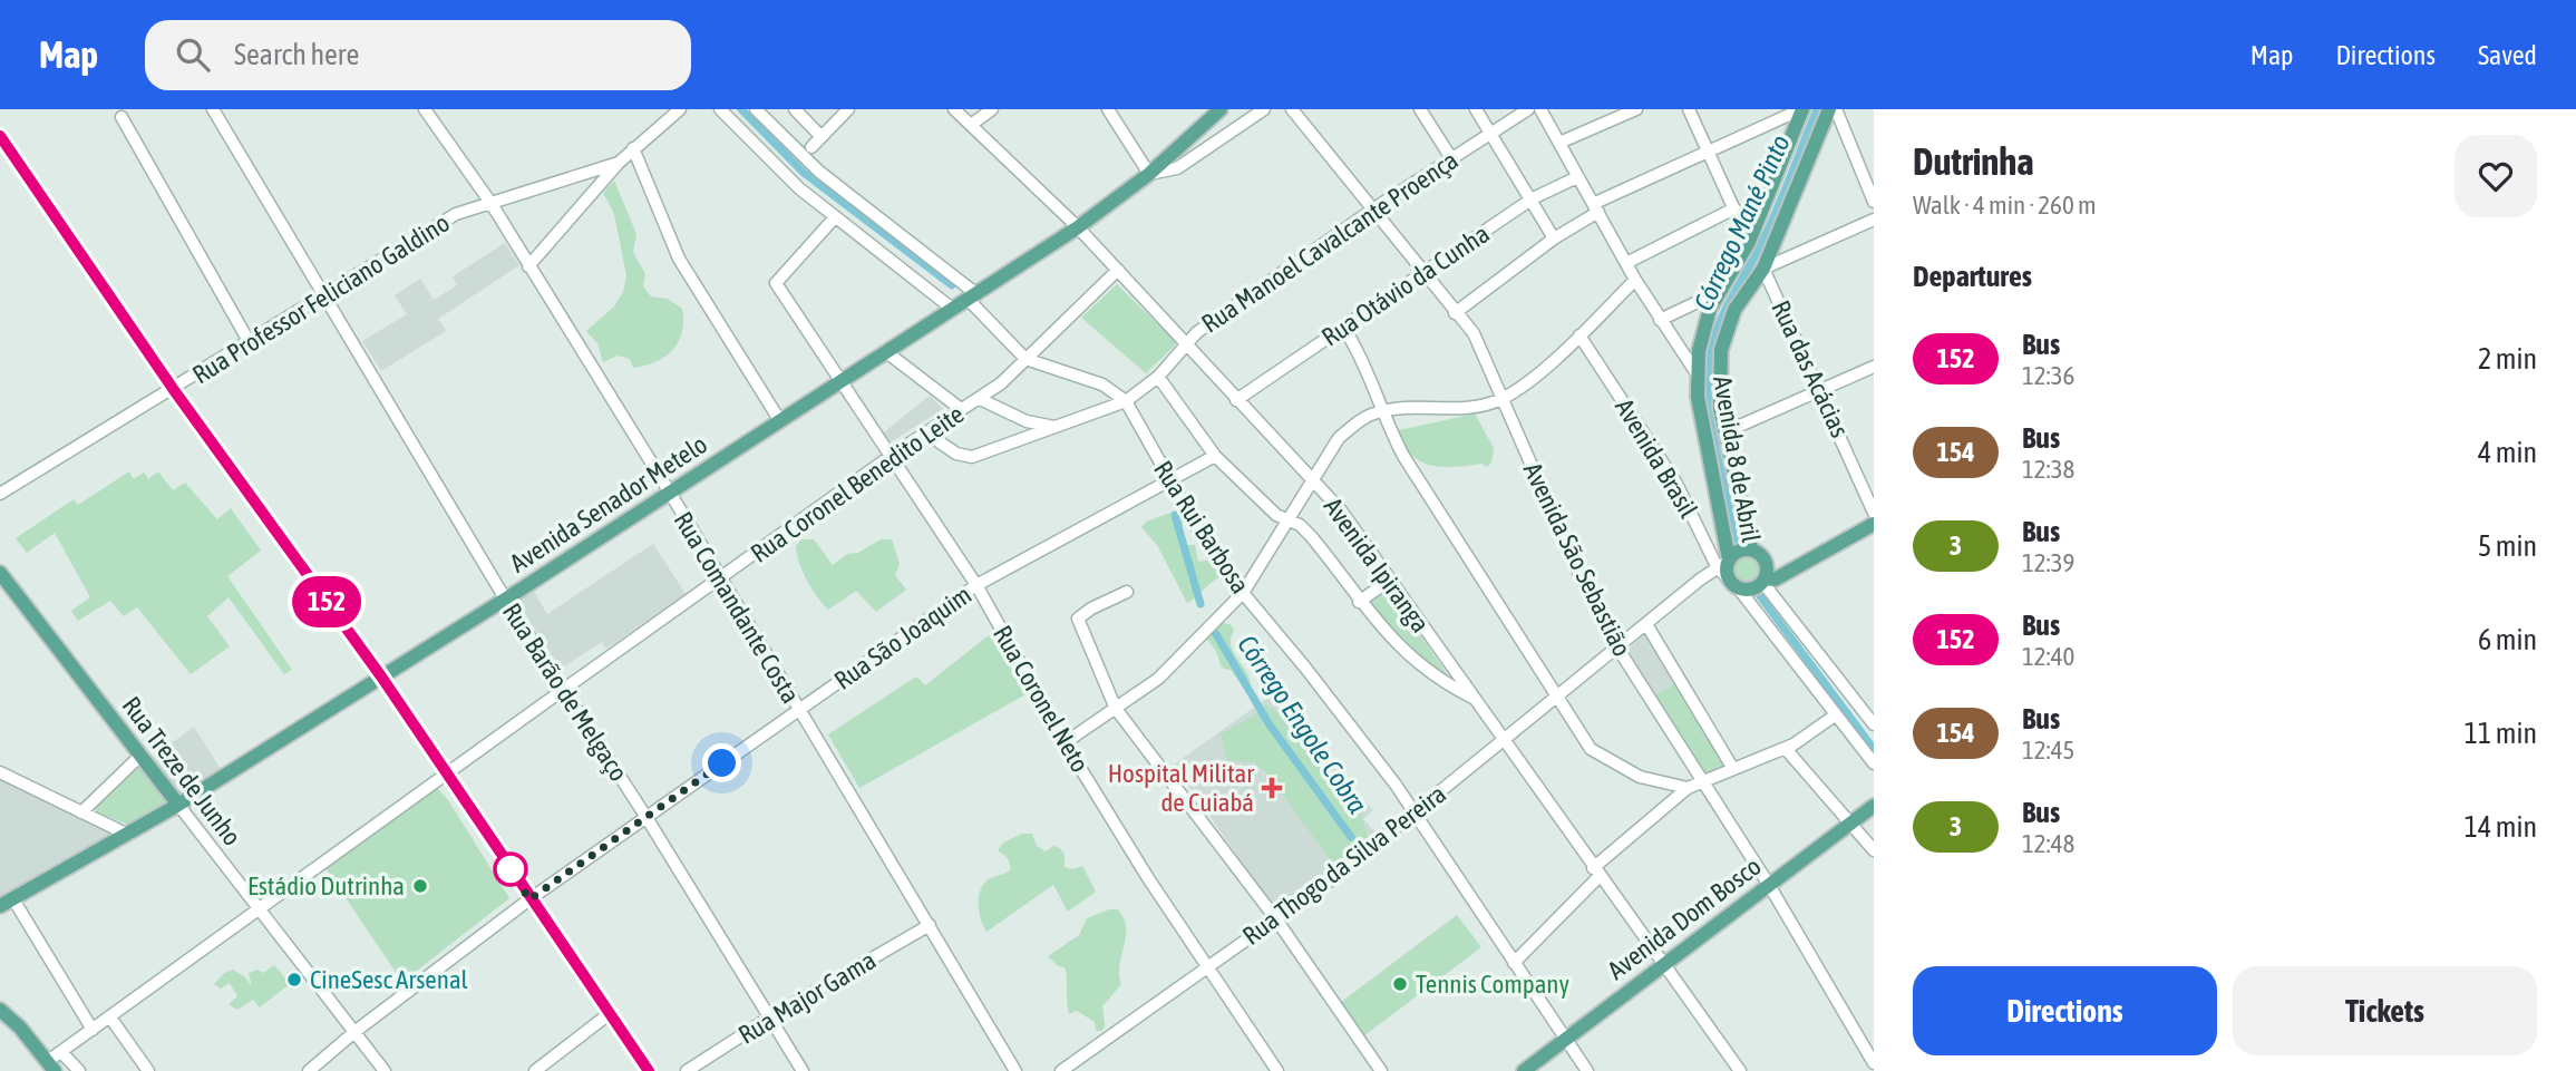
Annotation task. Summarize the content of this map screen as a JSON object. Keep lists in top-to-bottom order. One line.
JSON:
{"streets":{"main road":["Avenida 8 de Abril","Avenida Senador Metelo","Rua Treze de Junho","Avenida Dom Bosco"],"street":["Rua Manoel Cavalcante Proença","Rua Otávio da Cunha","Rua Professor Feliciano Galdino","Rua das Acácias","Avenida Brasil","Rua Coronel Benedito Leite","Rua Rui Barbosa","Avenida São Sebastião","Avenida Ipiranga","Rua Comandante Costa","Rua São Joaquim","Rua Barão de Melgaço","Rua Coronel Neto","Rua Thogo da Silva Pereira","Rua Major Gama"]},"crossings":[["Rua Manoel Cavalcante Proença","Rua Coronel Benedito Leite"],["Rua Manoel Cavalcante Proença","Rua Rui Barbosa"],["Rua Manoel Cavalcante Proença","Avenida São Sebastião"],["Rua Manoel Cavalcante Proença","Avenida Ipiranga"],["Rua Otávio da Cunha","Avenida São Sebastião"],["Rua Otávio da Cunha","Avenida Ipiranga"],["Rua Professor Feliciano Galdino","Rua Comandante Costa"],["Rua Professor Feliciano Galdino","Rua Barão de Melgaço"],["Rua das Acácias","Avenida 8 de Abril"],["Avenida Brasil","Avenida 8 de Abril"],["Avenida Brasil","Rua Thogo da Silva Pereira"],["Avenida 8 de Abril","Rua Thogo da Silva Pereira"],["Rua Coronel Benedito Leite","Avenida Ipiranga"],["Rua Coronel Benedito Leite","Rua Comandante Costa"],["Rua Coronel Benedito Leite","Rua Barão de Melgaço"],["Rua Coronel Benedito Leite","Rua Coronel Neto"],["Rua Coronel Benedito Leite","Rua Treze de Junho"],["Avenida Senador Metelo","Avenida Ipiranga"],["Avenida Senador Metelo","Rua Comandante Costa"],["Avenida Senador Metelo","Rua Barão de Melgaço"],["Avenida Senador Metelo","Rua Coronel Neto"],["Avenida Senador Metelo","Rua Treze de Junho"],["Rua Rui Barbosa","Rua São Joaquim"],["Rua Rui Barbosa","Rua Thogo da Silva Pereira"],["Rua Rui Barbosa","Avenida Dom Bosco"],["Avenida São Sebastião","Rua Thogo da Silva Pereira"],["Avenida São Sebastião","Avenida Dom Bosco"],["Avenida Ipiranga","Rua Thogo da Silva Pereira"],["Avenida Ipiranga","Avenida Dom Bosco"],["Rua Comandante Costa","Rua São Joaquim"],["Rua Comandante Costa","Rua Major Gama"],["Rua São Joaquim","Rua Barão de Melgaço"],["Rua São Joaquim","Rua Coronel Neto"],["Rua São Joaquim","Rua Treze de Junho"],["Rua Barão de Melgaço","Rua Major Gama"],["Rua Coronel Neto","Rua Thogo da Silva Pereira"]],"water":["Córrego Mané Pinto","Córrego Engole Cobra"],"places":{"health":["Hospital Militar de Cuiabá"],"other":["Estádio Dutrinha","CineSesc Arsenal","Tennis Company"]},"lines":["bus line 152"],"page":{"header":"Map","search":"Search here","nav":["Map","Directions","Saved"],"on_map":"152","heading":[["Dutrinha","Walk · 4 min · 260 m"],"Departures"],"list":[{"mark":"152","name":"Bus","note":"12:36","value":"2 min"},{"mark":"154","name":"Bus","note":"12:38","value":"4 min"},{"mark":"3","name":"Bus","note":"12:39","value":"5 min"},{"mark":"152","name":"Bus","note":"12:40","value":"6 min"},{"mark":"154","name":"Bus","note":"12:45","value":"11 min"},{"mark":"3","name":"Bus","note":"12:48","value":"14 min"}],"buttons":["Directions","Tickets"]}}
